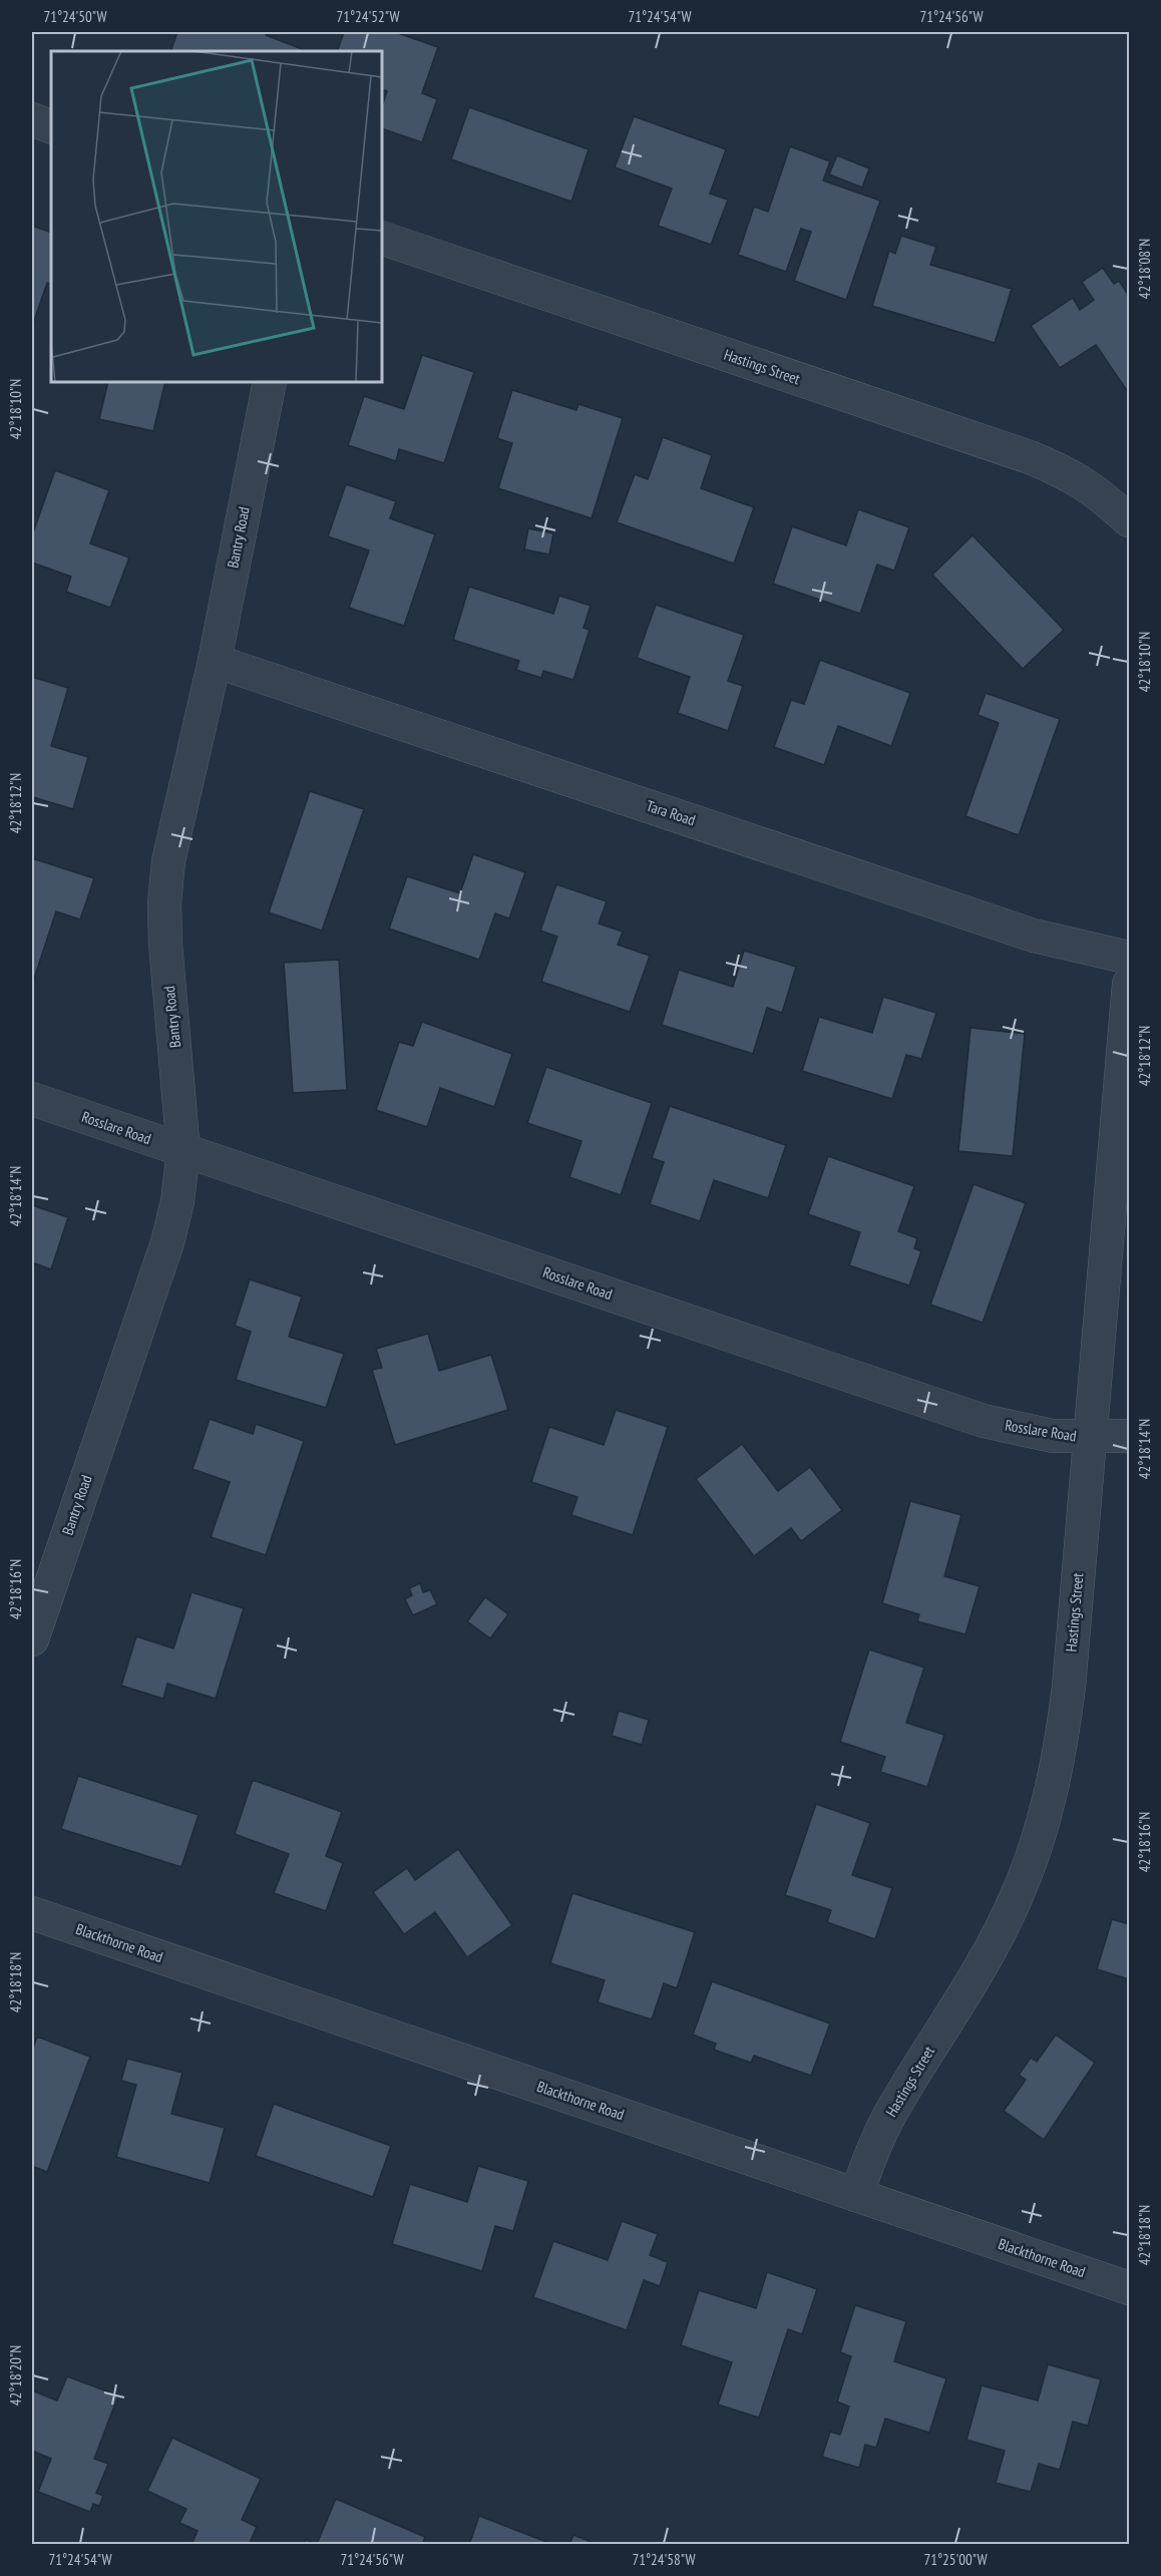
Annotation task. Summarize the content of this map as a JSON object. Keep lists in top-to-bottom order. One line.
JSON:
{"streets":{"street":["Hastings Street","Bantry Road","Tara Road","Rosslare Road","Blackthorne Road"]},"crossings":[["Hastings Street","Rosslare Road"],["Hastings Street","Blackthorne Road"],["Bantry Road","Tara Road"],["Bantry Road","Rosslare Road"]],"coordinates":["71°24'50\"W","71°24'52\"W","71°24'54\"W","71°24'56\"W","42°18'08\"N","42°18'10\"N","42°18'12\"N","42°18'14\"N","42°18'16\"N","42°18'18\"N","42°18'20\"N","71°24'58\"W","71°25'00\"W"]}
